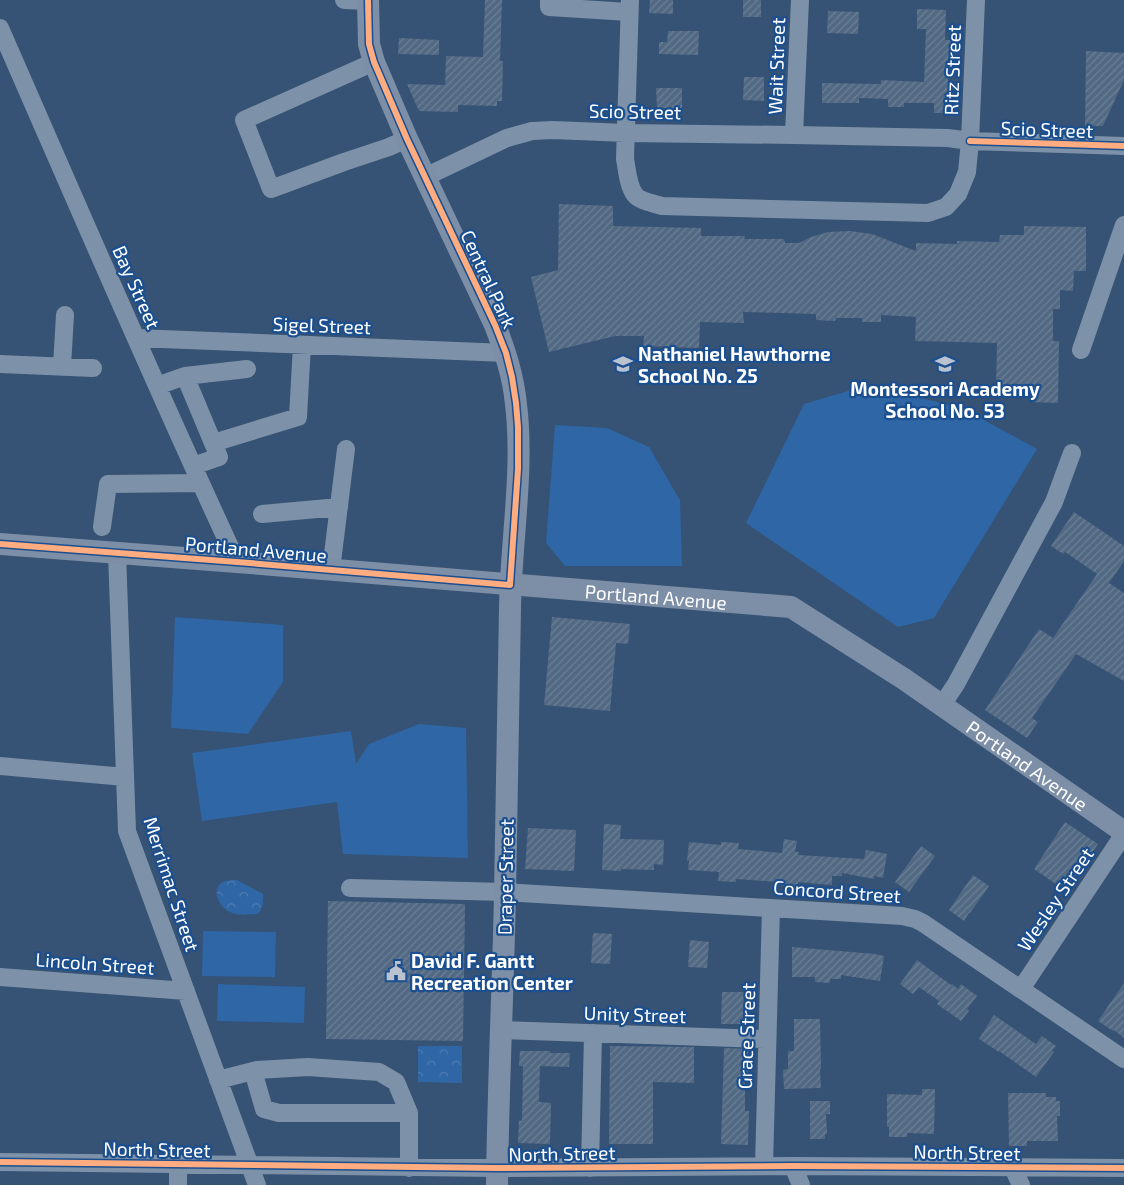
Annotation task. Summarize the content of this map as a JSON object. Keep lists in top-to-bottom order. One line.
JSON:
{"streets":{"main road":["Central Park","Portland Avenue","Draper Street"],"street":["Wait Street","Ritz Street","Scio Street","Bay Street","Sigel Street","Merrimac Street","Concord Street","Wesley Street","Lincoln Street","Unity Street","Grace Street","North Street"]},"crossings":[["Wait Street","Scio Street"],["Ritz Street","Scio Street"],["Scio Street","Central Park"],["Central Park","Sigel Street"],["Central Park","Portland Avenue"],["Central Park","Draper Street"],["Bay Street","Sigel Street"],["Bay Street","Portland Avenue"],["Portland Avenue","Draper Street"],["Portland Avenue","Merrimac Street"],["Portland Avenue","Wesley Street"],["Draper Street","Concord Street"],["Draper Street","Unity Street"],["Draper Street","North Street"],["Merrimac Street","Lincoln Street"],["Merrimac Street","North Street"],["Concord Street","Wesley Street"],["Concord Street","Grace Street"],["Unity Street","Grace Street"],["Grace Street","North Street"]],"places":{"school or university":["Nathaniel Hawthorne School No. 25","Montessori Academy School No. 53"],"public building":["David F. Gantt Recreation Center"]}}
